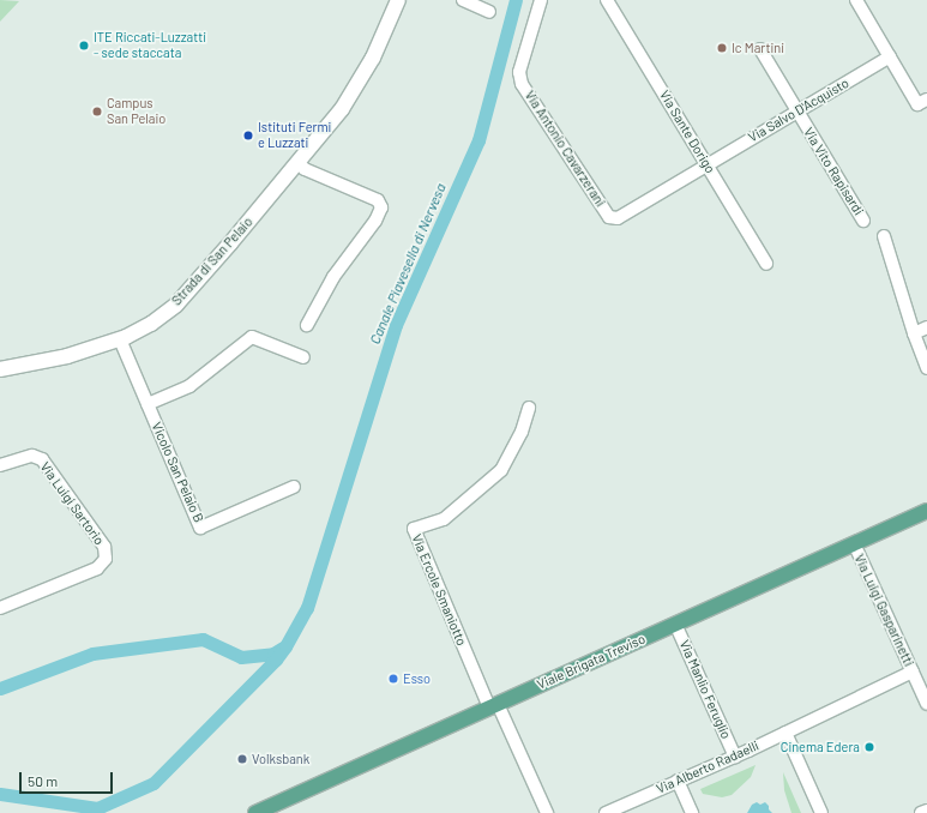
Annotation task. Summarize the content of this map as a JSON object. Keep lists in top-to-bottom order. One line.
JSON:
{"streets":{"main road":["Viale Brigata Treviso"],"street":["Via Salvo D'Acquisto","Via Sante Dorigo","Via Antonio Cavarzerani","Via Vito Rapisardi","Strada di San Pelaio","Vicolo San Pelaio B","Via Luigi Sartorio","Via Ercole Smaniotto","Via Luigi Gasparinetti","Via Manlio Feruglio","Via Alberto Radaelli"]},"crossings":[["Via Salvo D'Acquisto","Via Sante Dorigo"],["Via Salvo D'Acquisto","Via Antonio Cavarzerani"],["Via Salvo D'Acquisto","Via Vito Rapisardi"],["Via Sante Dorigo","Via Antonio Cavarzerani"],["Strada di San Pelaio","Vicolo San Pelaio B"],["Via Ercole Smaniotto","Viale Brigata Treviso"],["Via Luigi Gasparinetti","Viale Brigata Treviso"],["Via Luigi Gasparinetti","Via Alberto Radaelli"],["Viale Brigata Treviso","Via Manlio Feruglio"],["Via Manlio Feruglio","Via Alberto Radaelli"]],"water":["Canale Piavesella di Nervesa"],"places":["ITE Riccati-Luzzatti - sede staccata","Ic Martini","Campus San Pelaio","Istituti Fermi e Luzzati","Esso","Cinema Edera","Volksbank"],"scale_bar":"50 m"}
